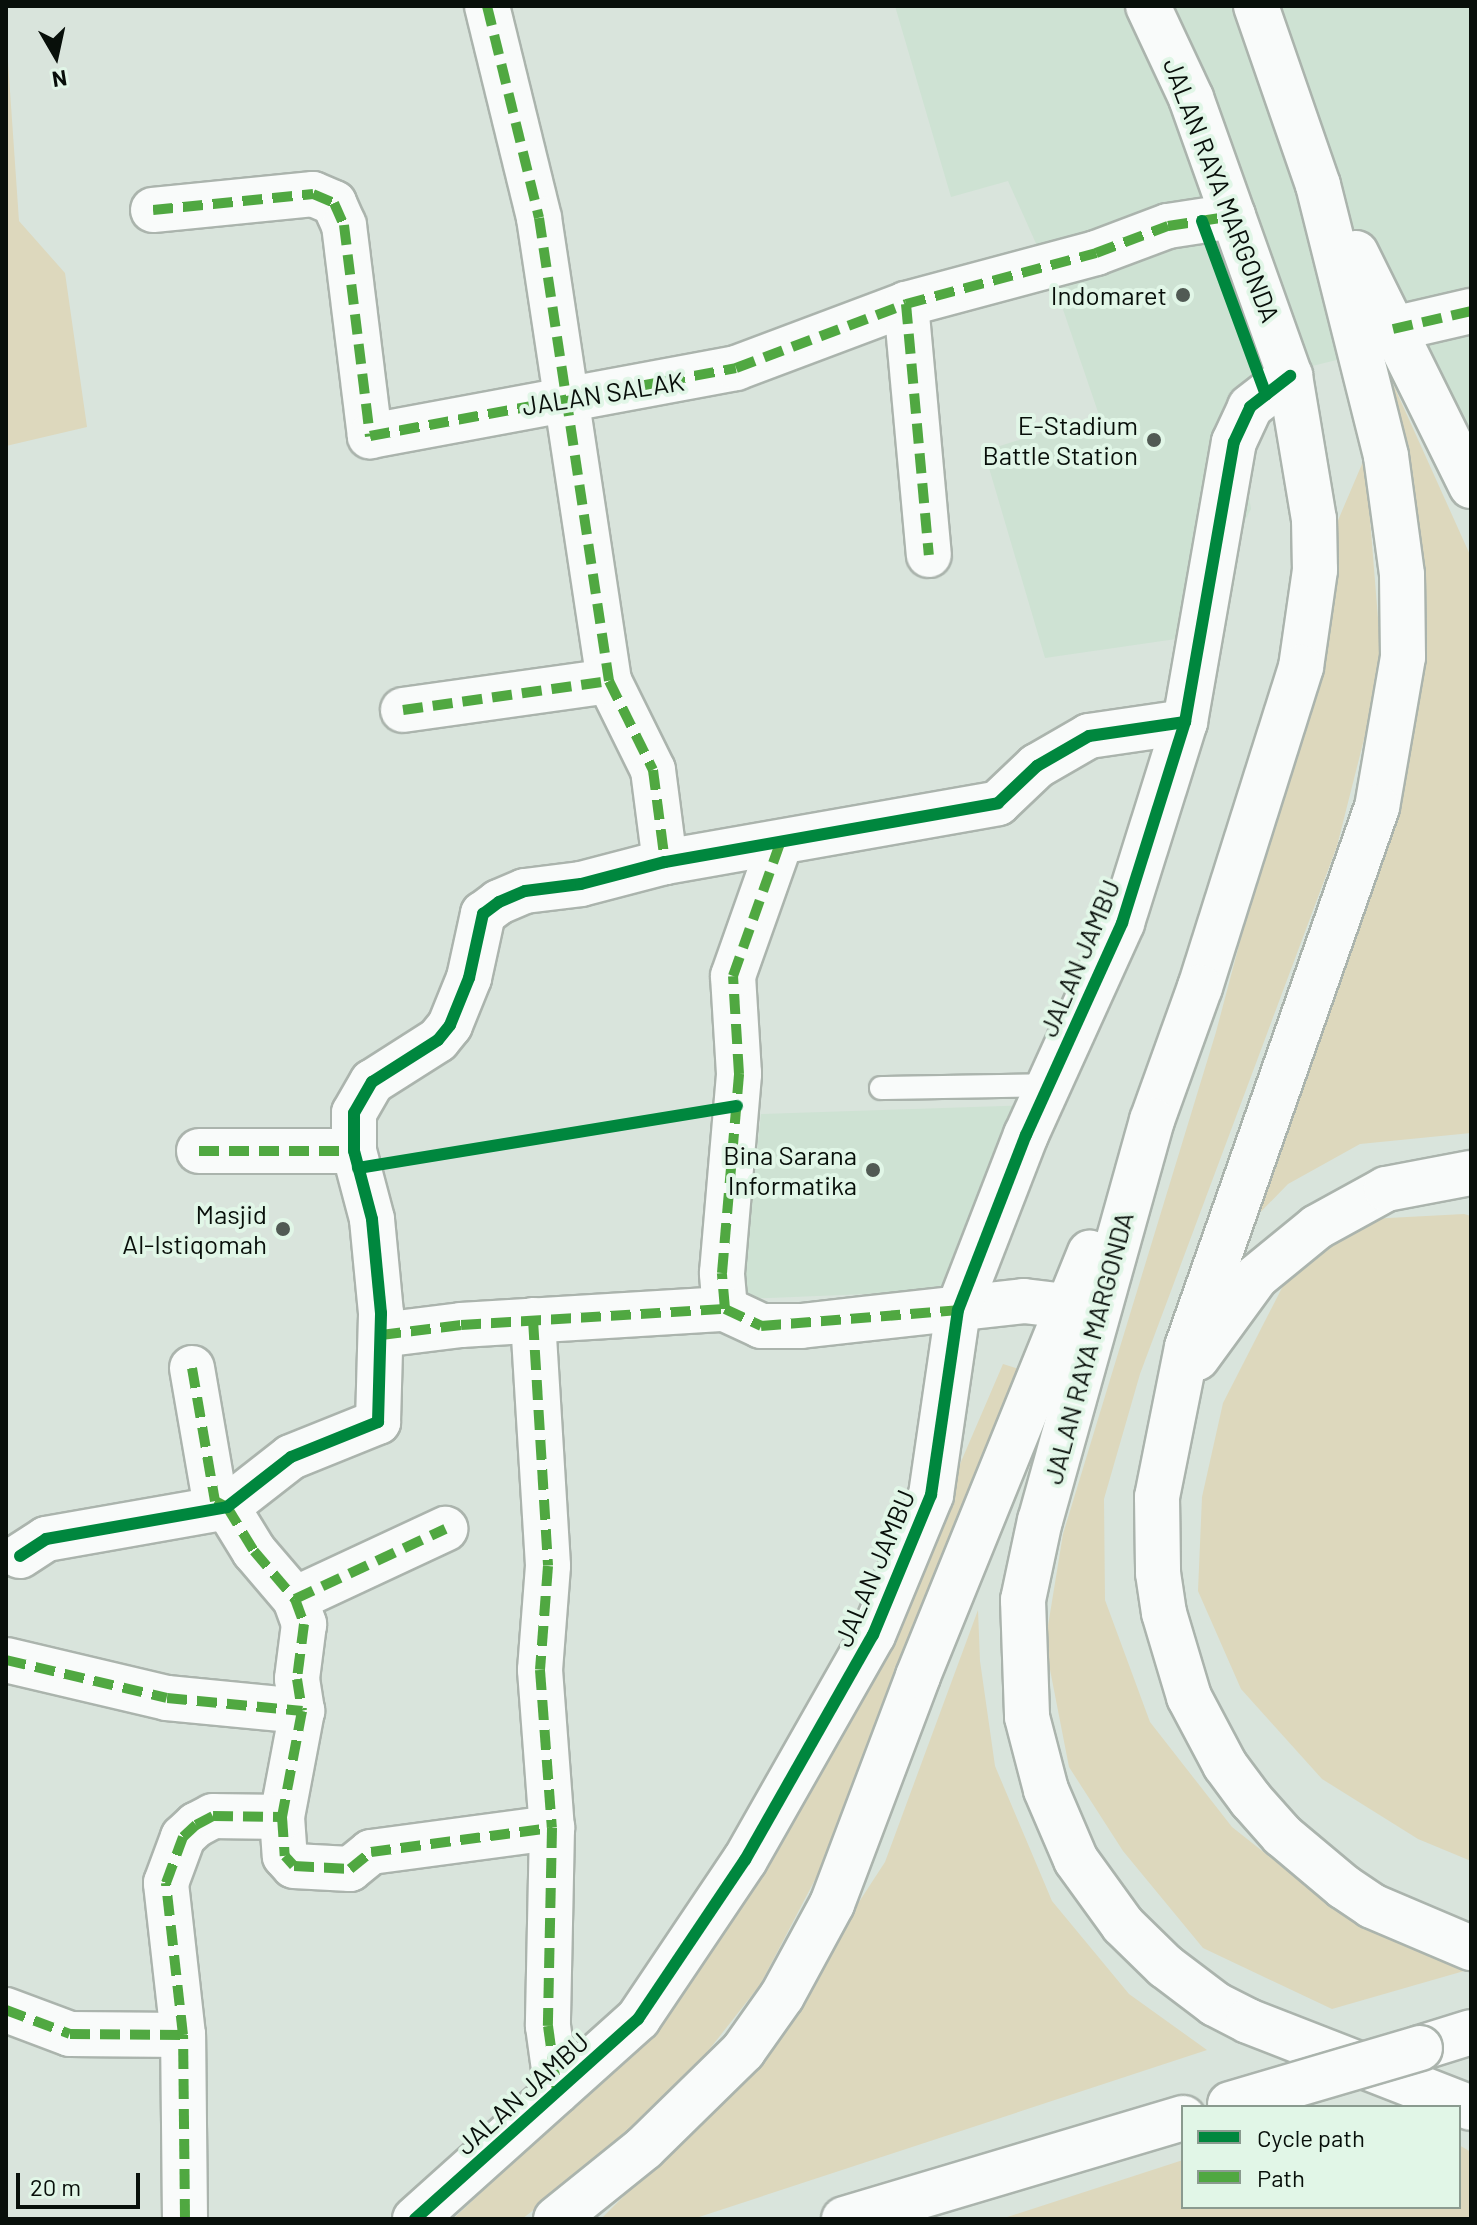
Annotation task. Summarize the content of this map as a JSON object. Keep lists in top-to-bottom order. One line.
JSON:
{"streets":{"street":["JALAN RAYA MARGONDA","JALAN SALAK","JALAN JAMBU"]},"crossings":[["JALAN RAYA MARGONDA","JALAN SALAK"]],"places":["Indomaret","E-Stadium Battle Station","Bina Sarana Informatika","Masjid Al-Istiqomah"],"legend":["Cycle path","Path"],"scale_bar":"20 m","north":"bottom"}
